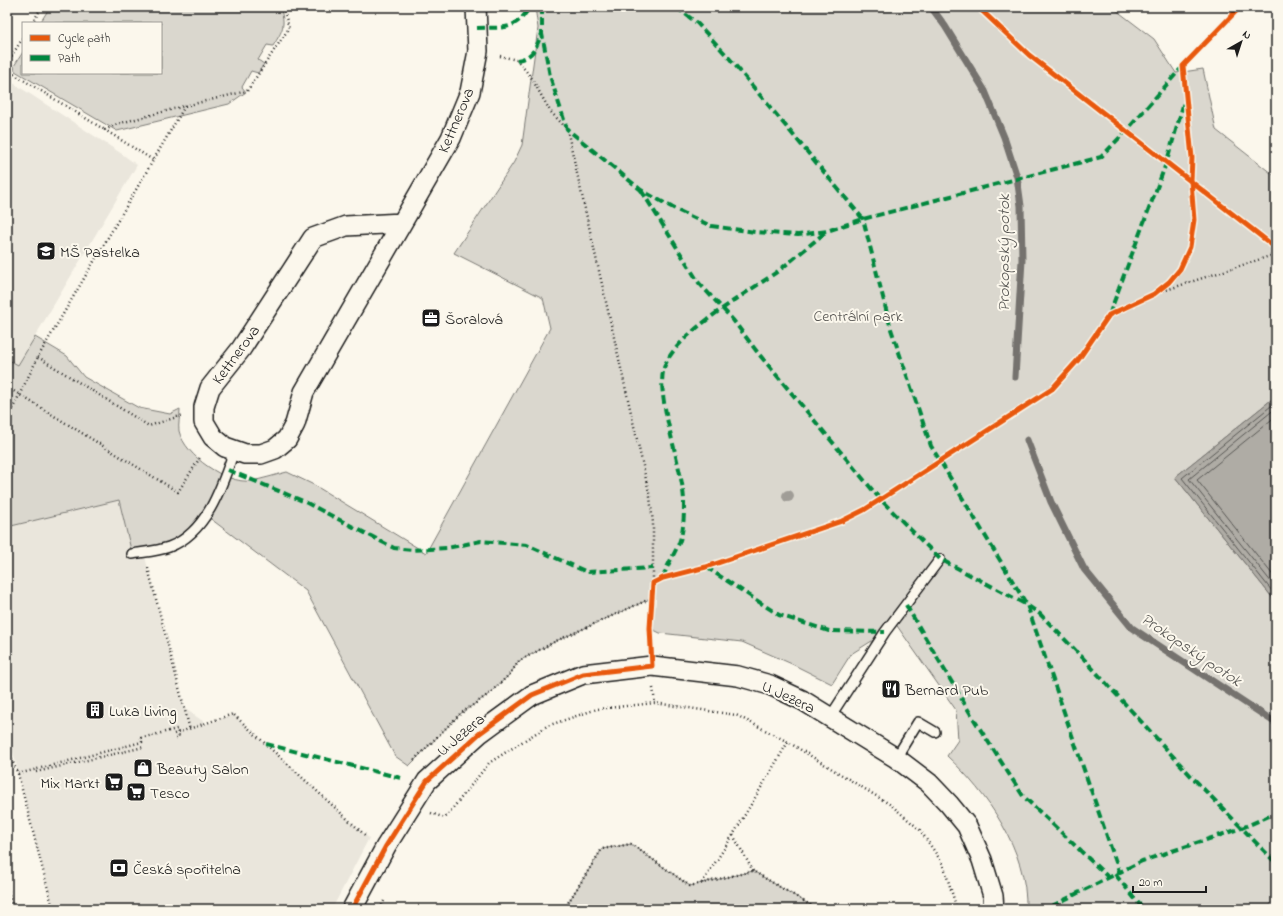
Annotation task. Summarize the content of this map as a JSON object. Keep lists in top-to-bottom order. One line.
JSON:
{"streets":{"street":["Kettnerova","U Jezera"]},"water":["Prokopský potok"],"parks":["Centrální park"],"places":{"school or university":["MŠ Pastelka"],"office":["Šoralová"],"restaurant":["Bernard Pub"],"building":["Luka Living"],"shop":["Beauty Salon"],"supermarket":["Mix Markt","Tesco"],"bank":["Česká spořitelna"]},"legend":["Cycle path","Path"],"scale_bar":"20 m","north":"top right"}
